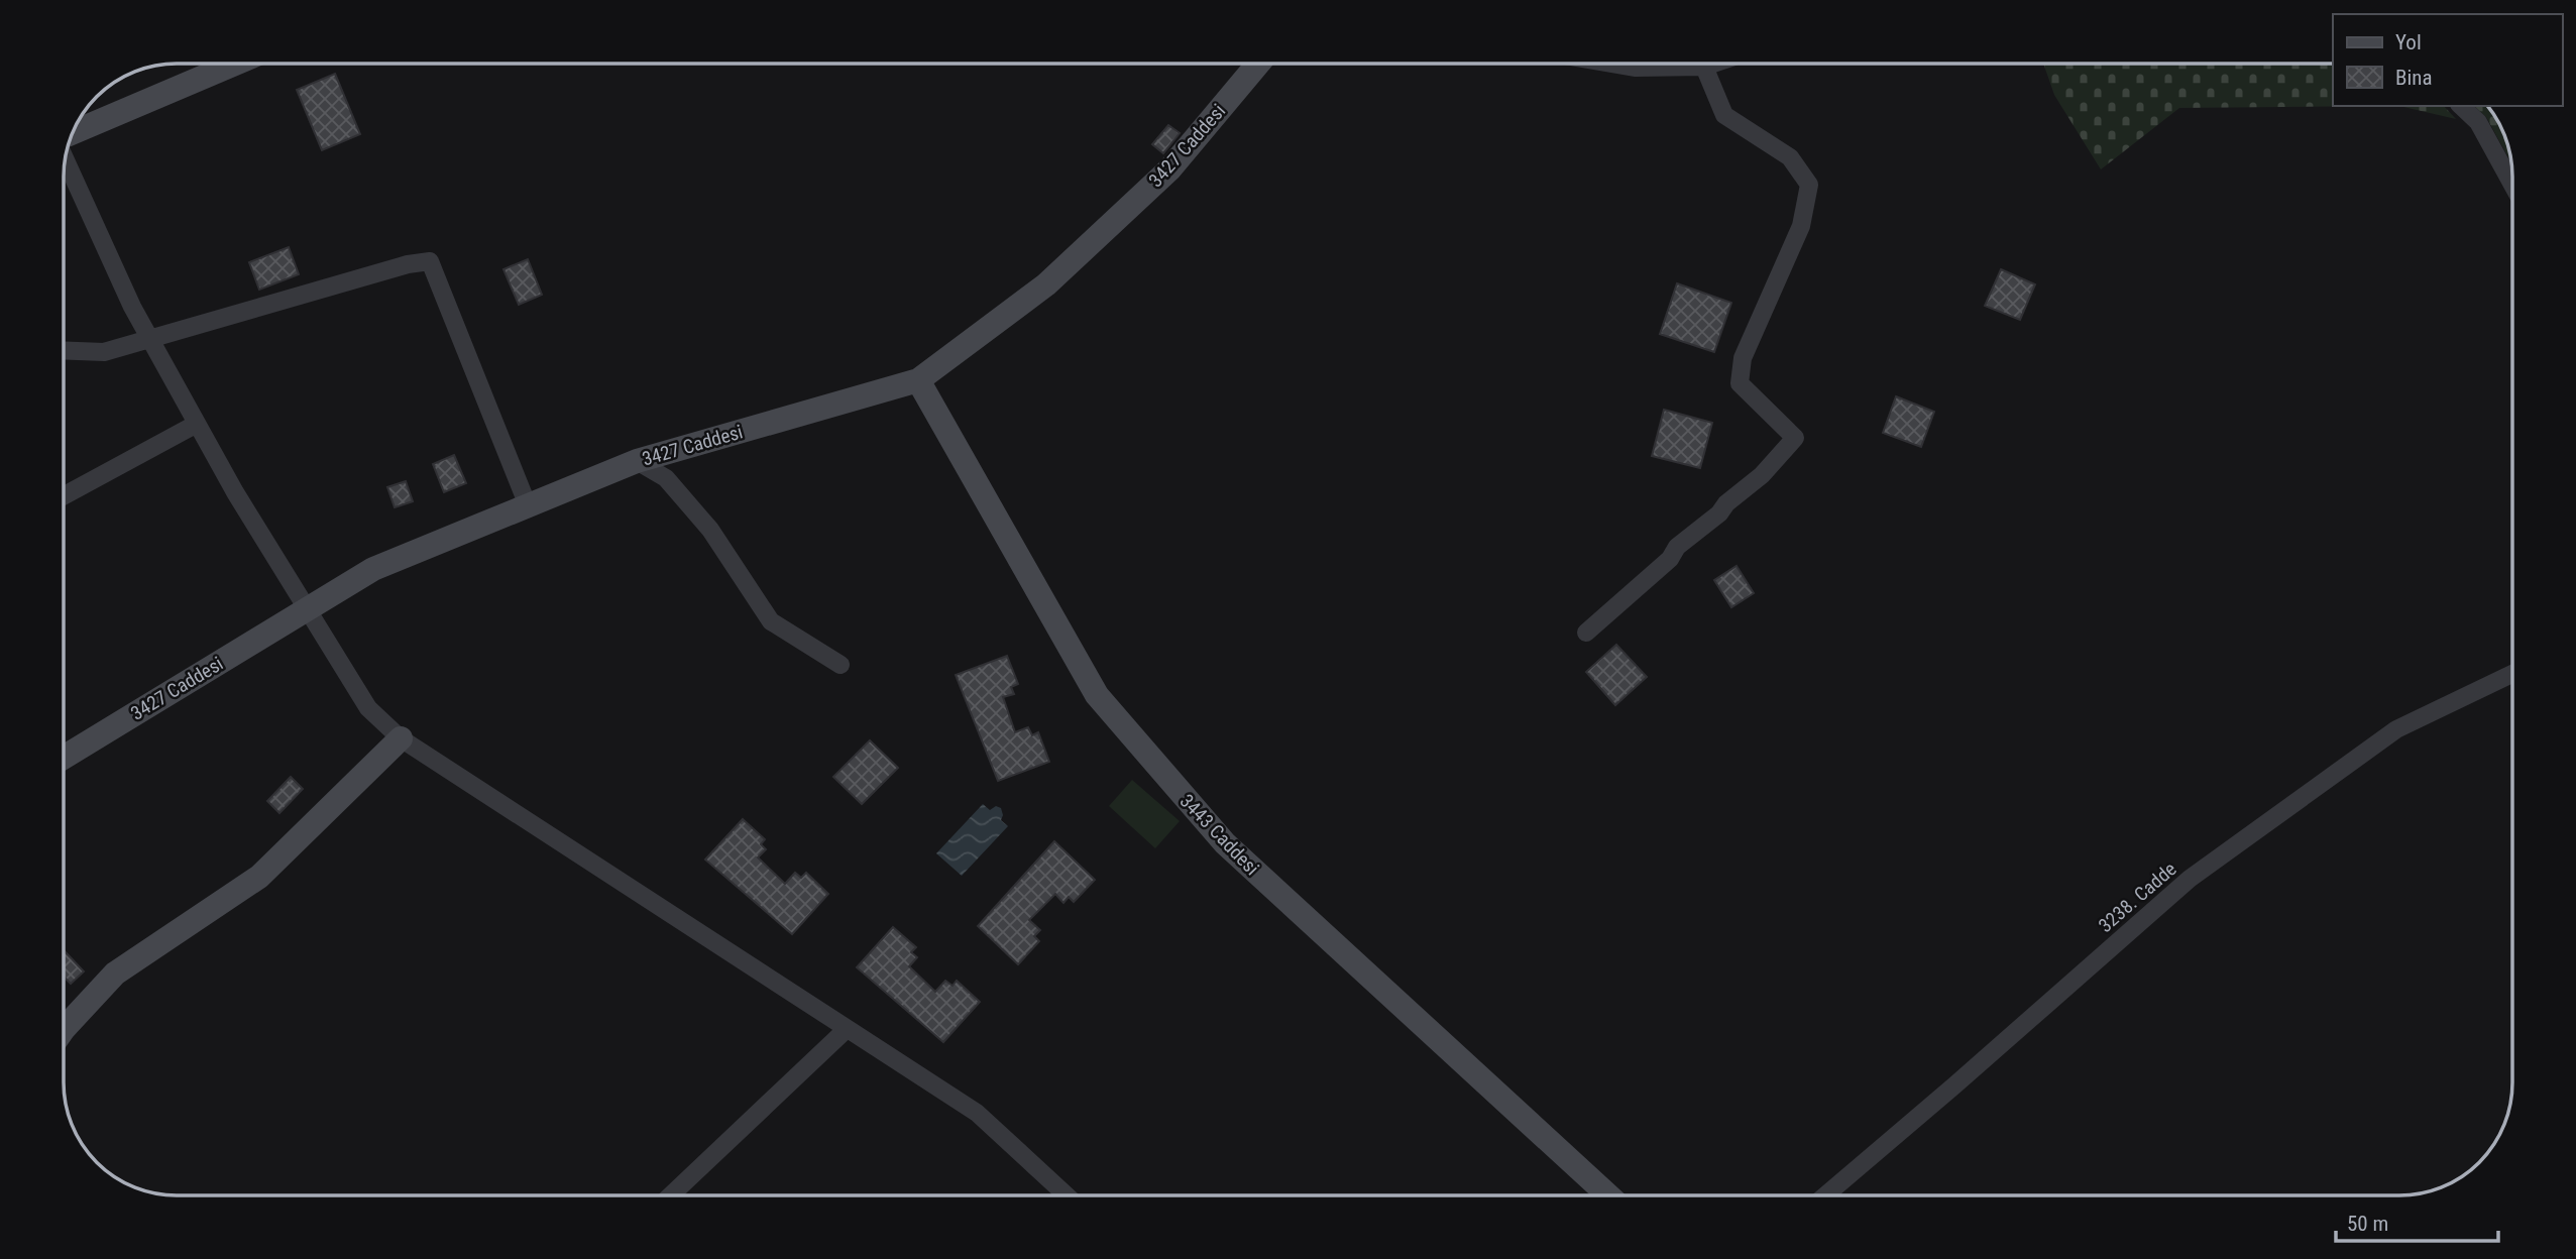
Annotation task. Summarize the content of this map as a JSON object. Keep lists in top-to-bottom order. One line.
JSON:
{"streets":{"street":["3427 Caddesi","3443 Caddesi","3238. Cadde"]},"crossings":[["3427 Caddesi","3443 Caddesi"]],"legend":["Yol","Bina"],"scale_bar":"50 m"}
